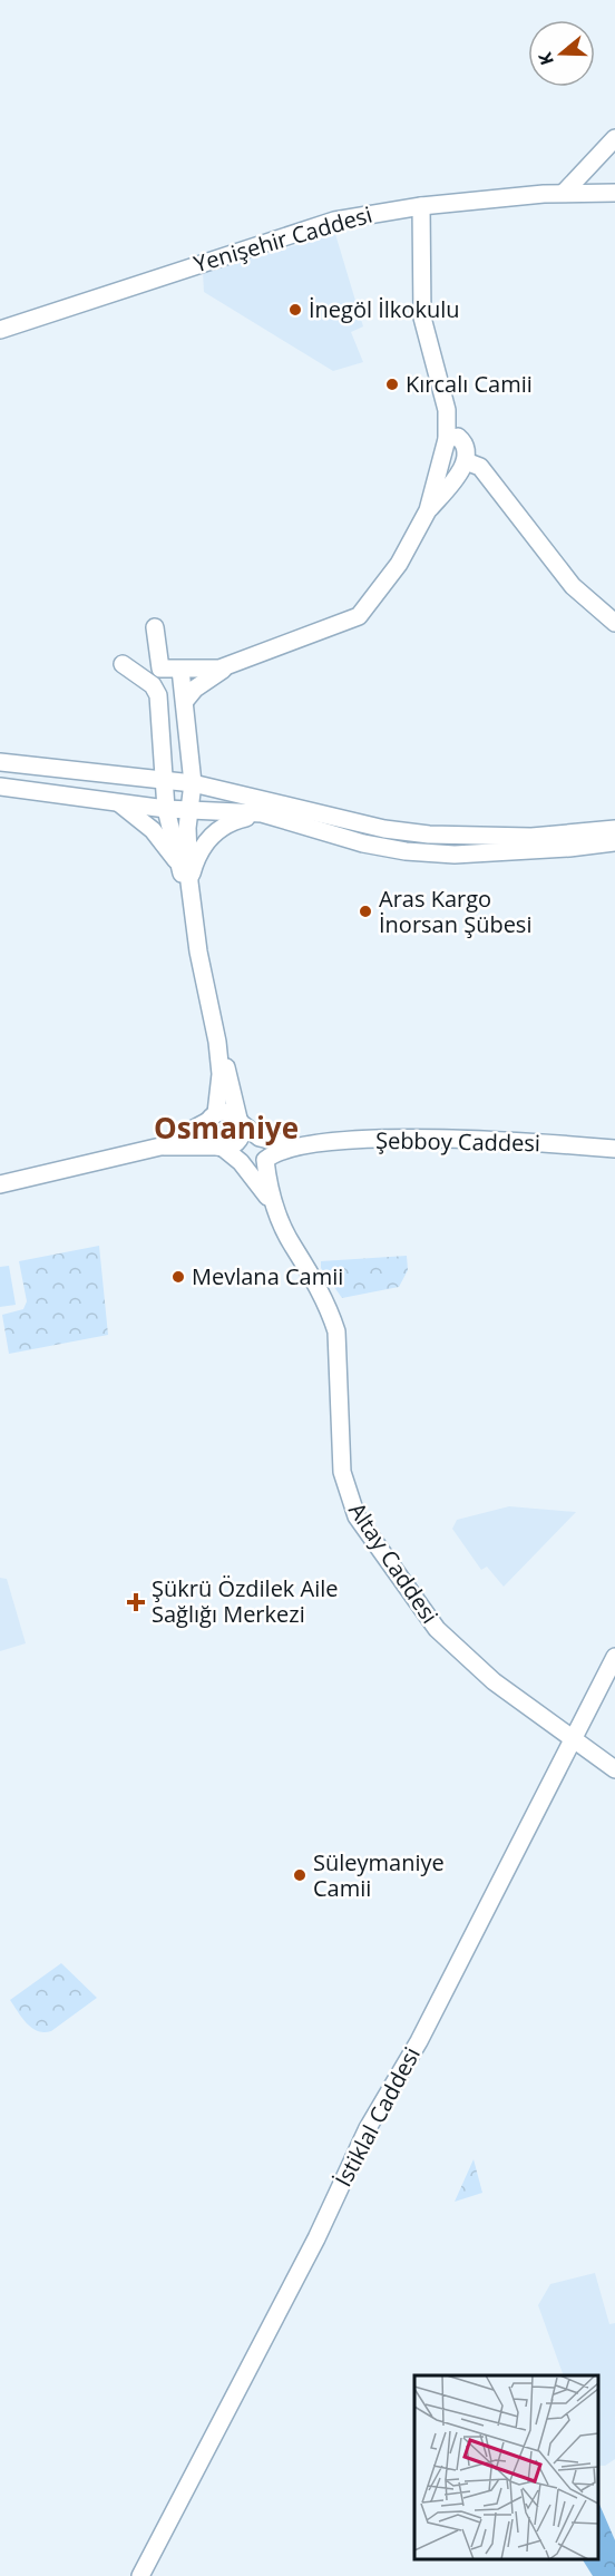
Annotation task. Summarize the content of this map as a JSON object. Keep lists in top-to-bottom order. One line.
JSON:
{"streets":{"main road":["Yenişehir Caddesi","Şebboy Caddesi","Altay Caddesi","İstiklal Caddesi"]},"crossings":[["Altay Caddesi","İstiklal Caddesi"]],"districts":["Osmaniye"],"places":{"other":["İnegöl İlkokulu","Kırcalı Camii","Aras Kargo İnorsan Şübesi","Mevlana Camii","Süleymaniye Camii"],"health":["Şükrü Özdilek Aile Sağlığı Merkezi"]},"north":"left"}
